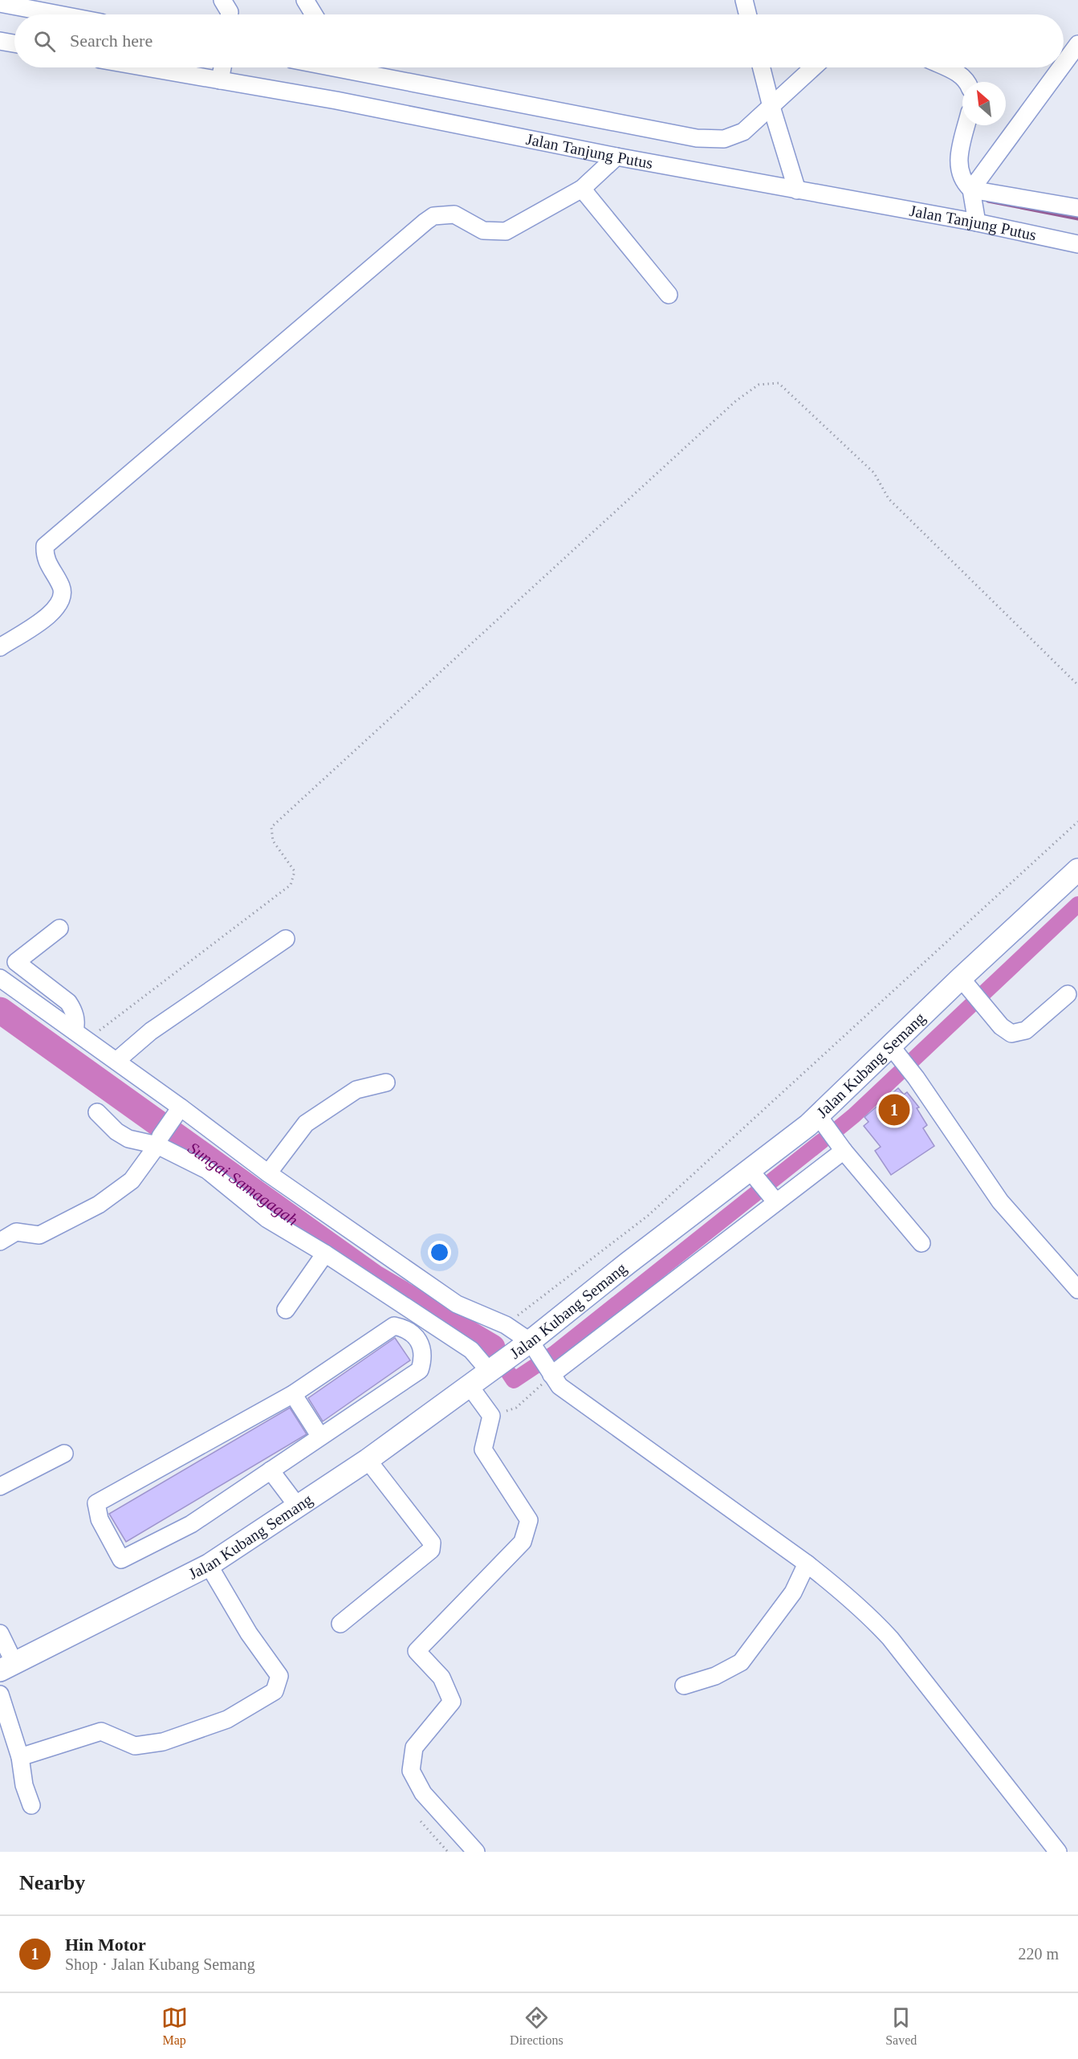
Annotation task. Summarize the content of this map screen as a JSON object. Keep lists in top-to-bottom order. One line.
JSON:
{"streets":{"main road":["Jalan Kubang Semang"],"street":["Jalan Tanjung Putus"]},"water":["Sungai Samagagah"],"north":"top left","page":{"search":"Search here","pins":"1","heading":"Nearby","list":[{"mark":"1","name":"Hin Motor","note":"Shop · Jalan Kubang Semang","value":"220 m"}],"nav":["Map","Directions","Saved"]}}
